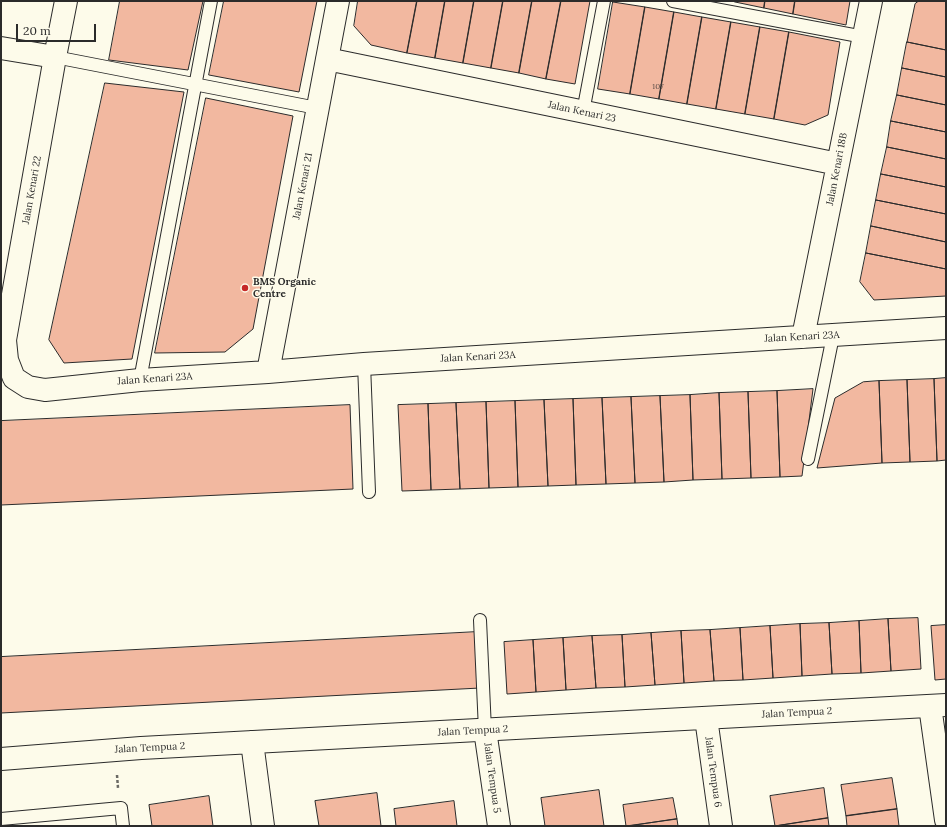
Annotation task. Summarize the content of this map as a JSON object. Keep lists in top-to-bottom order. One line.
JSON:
{"streets":{"street":["Jalan Kenari 23","Jalan Kenari 18B","Jalan Kenari 21","Jalan Kenari 22","Jalan Kenari 23A","Jalan Tempua 2","Jalan Tempua 6","Jalan Tempua 5"]},"crossings":[["Jalan Kenari 23","Jalan Kenari 18B"],["Jalan Kenari 23","Jalan Kenari 21"],["Jalan Kenari 18B","Jalan Kenari 23A"],["Jalan Kenari 21","Jalan Kenari 23A"],["Jalan Kenari 22","Jalan Kenari 23A"],["Jalan Tempua 2","Jalan Tempua 6"],["Jalan Tempua 2","Jalan Tempua 5"]],"places":["BMS Organic Centre"],"house_numbers":["107"],"scale_bar":"20 m"}
